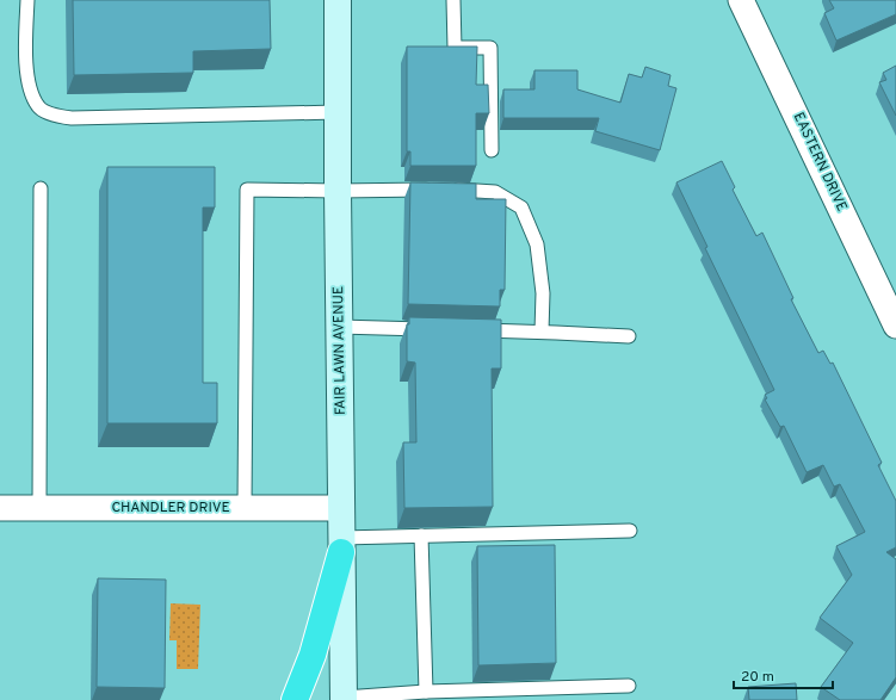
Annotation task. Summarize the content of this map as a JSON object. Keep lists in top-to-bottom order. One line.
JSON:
{"streets":{"main road":["FAIR LAWN AVENUE"],"street":["EASTERN DRIVE","CHANDLER DRIVE"]},"crossings":[["FAIR LAWN AVENUE","CHANDLER DRIVE"]],"scale_bar":"20 m"}
